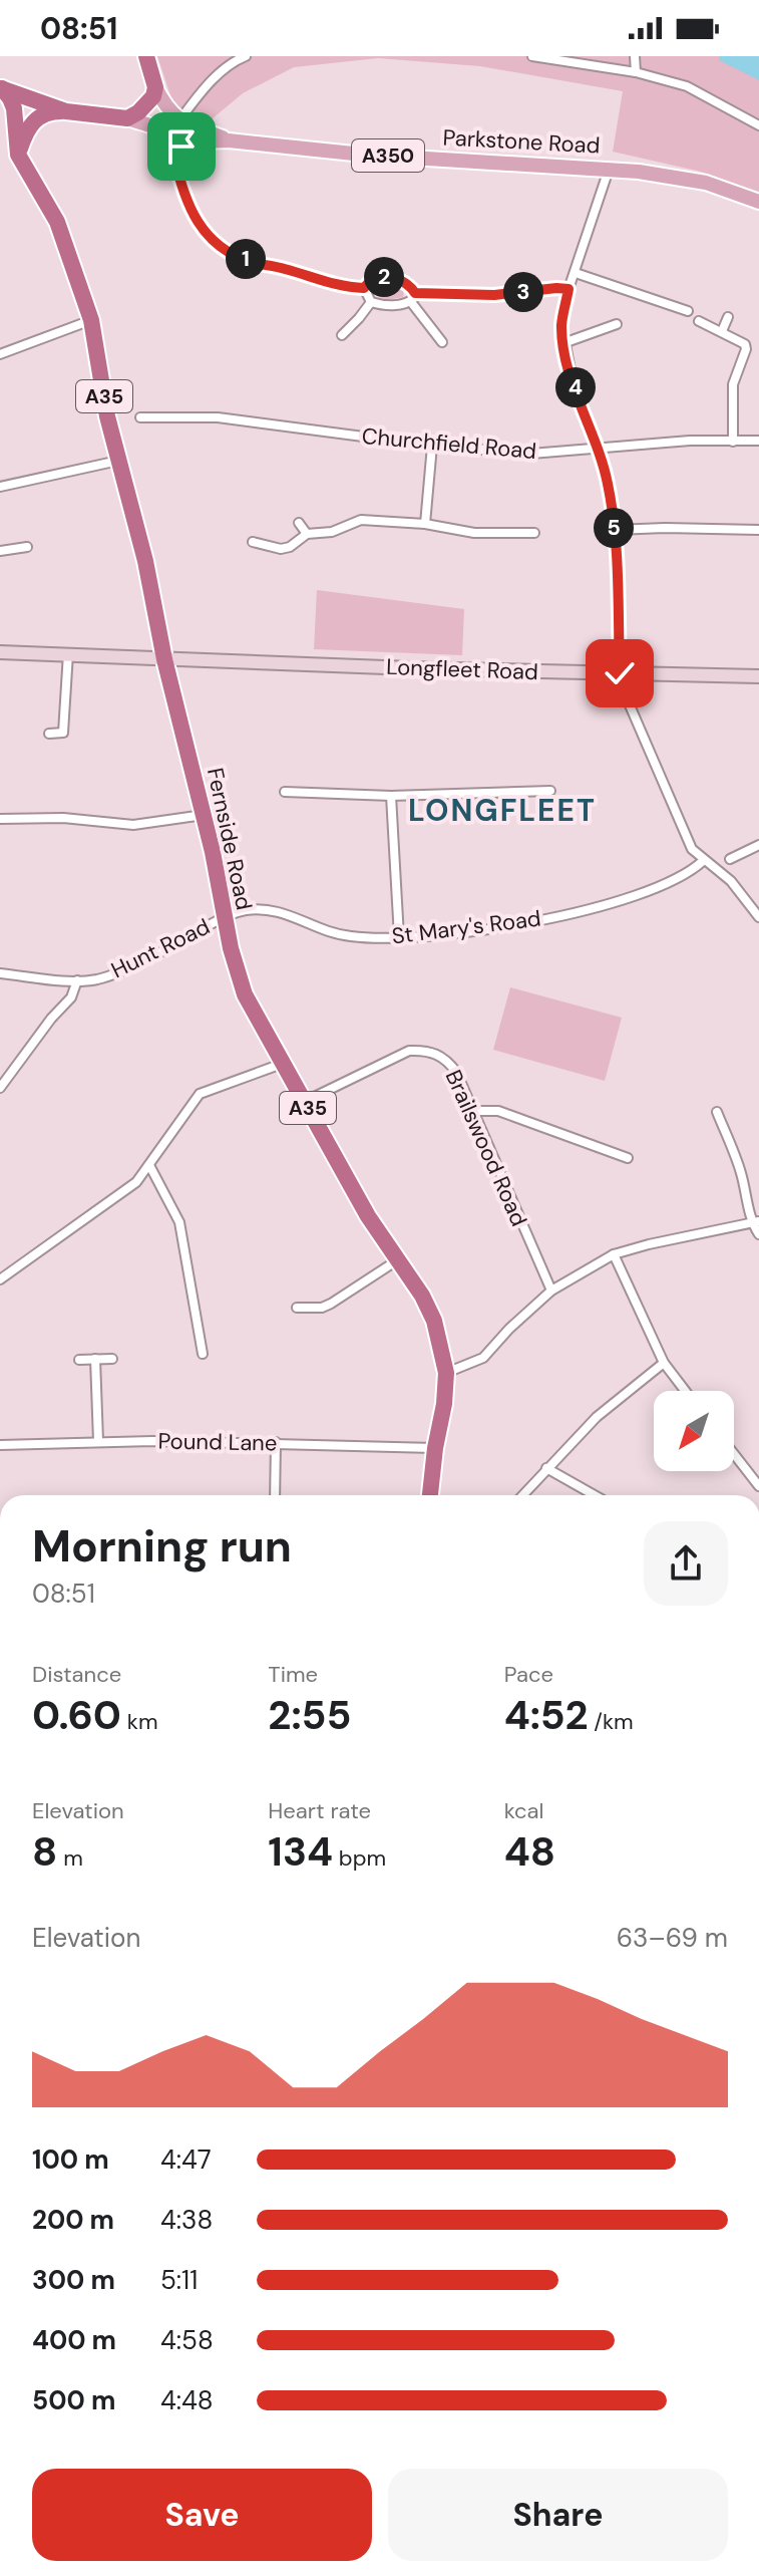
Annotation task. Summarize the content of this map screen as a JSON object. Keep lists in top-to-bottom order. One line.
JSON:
{"streets":{"highway":["Parkstone Road","A35","Fernside Road"],"main road":["A350","Longfleet Road"],"street":["Churchfield Road","St Mary's Road","Hunt Road","Brailswood Road","Pound Lane"]},"crossings":[["Parkstone Road","A35"],["Parkstone Road","Fernside Road"],["A35","Fernside Road"],["Longfleet Road","Fernside Road"],["Fernside Road","St Mary's Road"],["Fernside Road","Hunt Road"],["Fernside Road","Brailswood Road"],["Fernside Road","Pound Lane"],["St Mary's Road","Hunt Road"]],"districts":["LONGFLEET"],"north":"bottom left","page":{"status":"08:51","pins":["1","2","3","4","5"],"heading":["Morning run","08:51"],"stats":[["Distance","0.60 km"],["Time","2:55"],["Pace","4:52 /km"],["Elevation","8 m"],["Heart rate","134 bpm"],["kcal","48"]],"chart":["Elevation","63–69 m"],"list":[{"name":"100 m","note":"4:47"},{"name":"200 m","note":"4:38"},{"name":"300 m","note":"5:11"},{"name":"400 m","note":"4:58"},{"name":"500 m","note":"4:48"}],"buttons":["Save","Share"]}}
